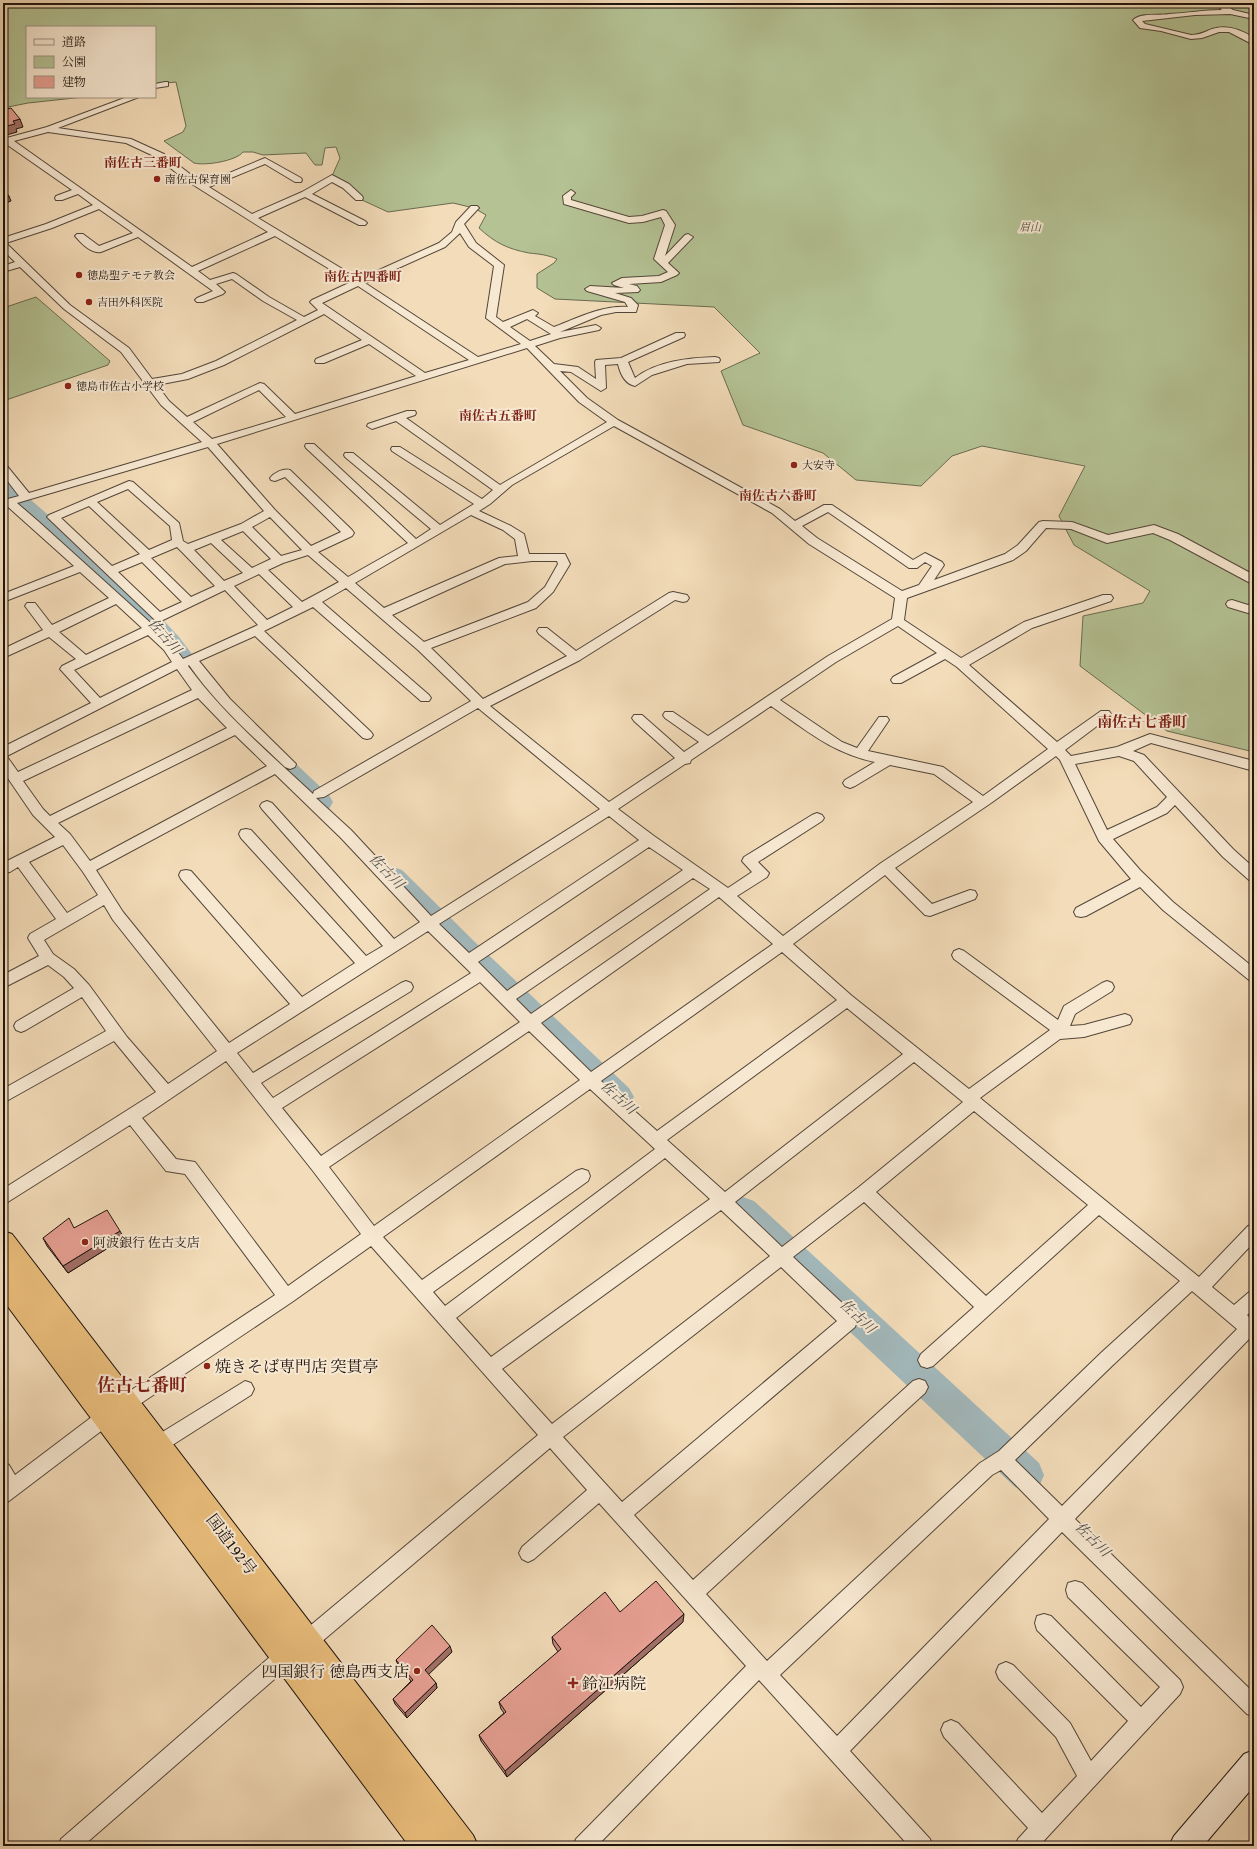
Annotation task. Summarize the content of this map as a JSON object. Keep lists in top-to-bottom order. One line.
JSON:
{"streets":{"highway":["国道192号"]},"districts":["南佐古三番町","南佐古四番町","南佐古五番町","南佐古六番町","南佐古七番町","佐古七番町"],"water":["佐古川"],"parks":["眉山"],"places":{"other":["南佐古保育園","徳島聖テモテ教会","吉田外科医院","徳島市佐古小学校","大安寺","阿波銀行 佐古支店","焼きそば専門店 突貫亭","四国銀行 徳島西支店"],"health":["鈴江病院"]},"legend":["道路","公園","建物"]}
